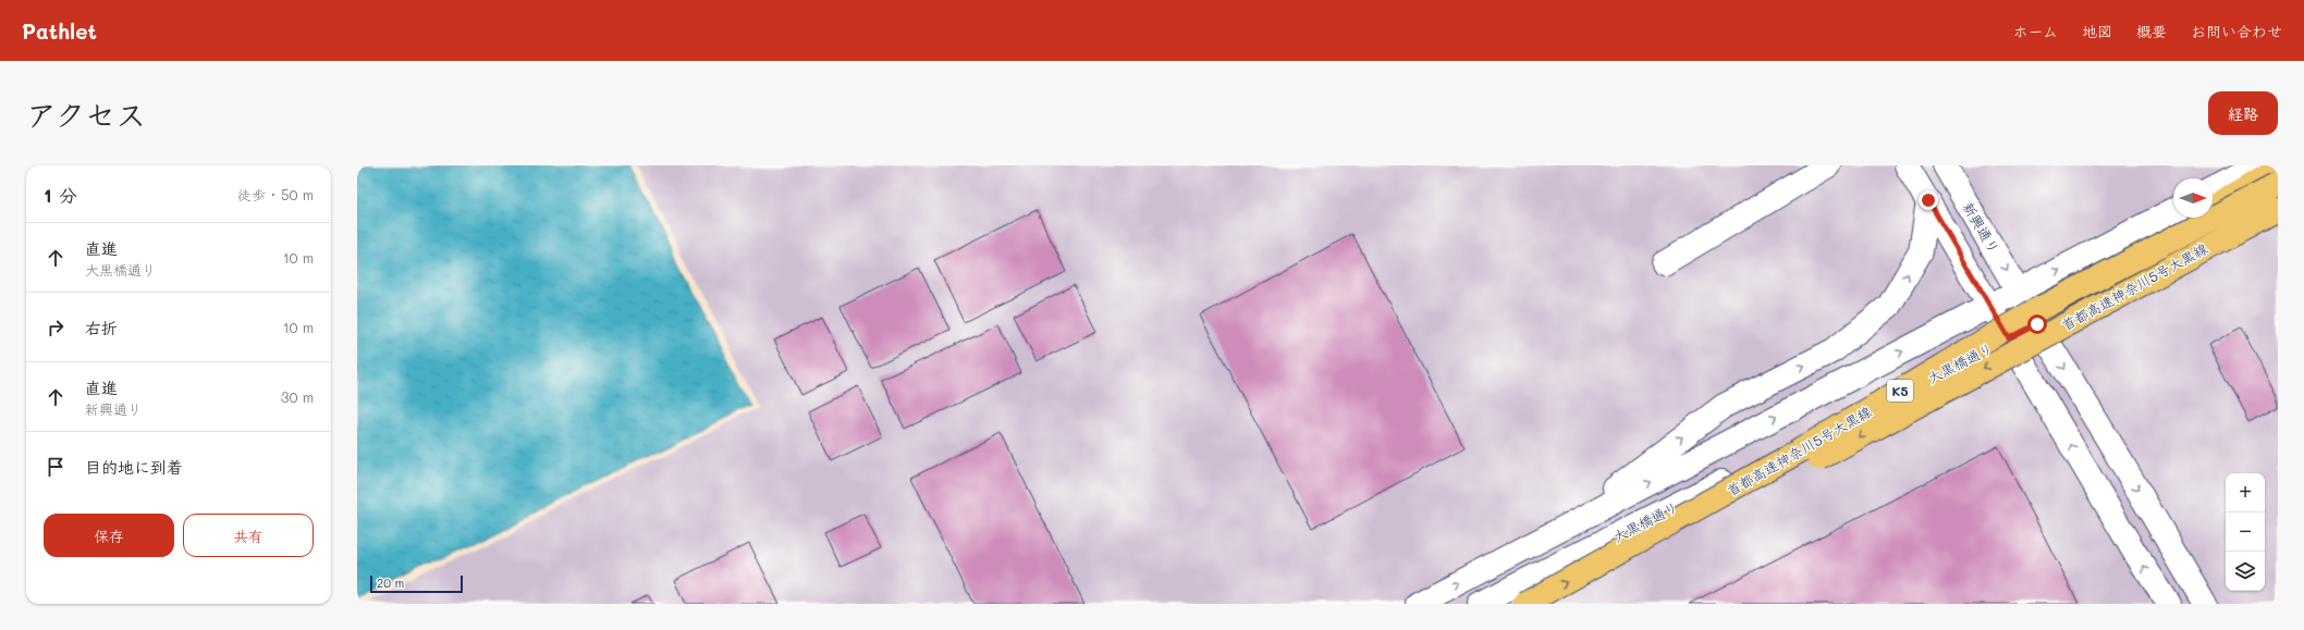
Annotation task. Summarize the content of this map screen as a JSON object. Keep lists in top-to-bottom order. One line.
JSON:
{"streets":{"highway":["首都高速神奈川5号大黒線","K5"],"street":["新興通り","大黒橋通り"]},"crossings":[["新興通り","首都高速神奈川5号大黒線"],["新興通り","大黒橋通り"],["首都高速神奈川5号大黒線","大黒橋通り"]],"scale_bar":"20 m","north":"right","page":{"header":"Pathlet","nav":["ホーム","地図","概要","お問い合わせ"],"title":"アクセス","buttons":["経路",["保存","共有"]],"heading":["1 分","徒歩 · 50 m"],"list":[["直進","大黒橋通り","10 m"],["右折","10 m"],["直進","新興通り","30 m"],"目的地に到着"],"map_buttons":["+","−"],"scale":"20 m"}}
